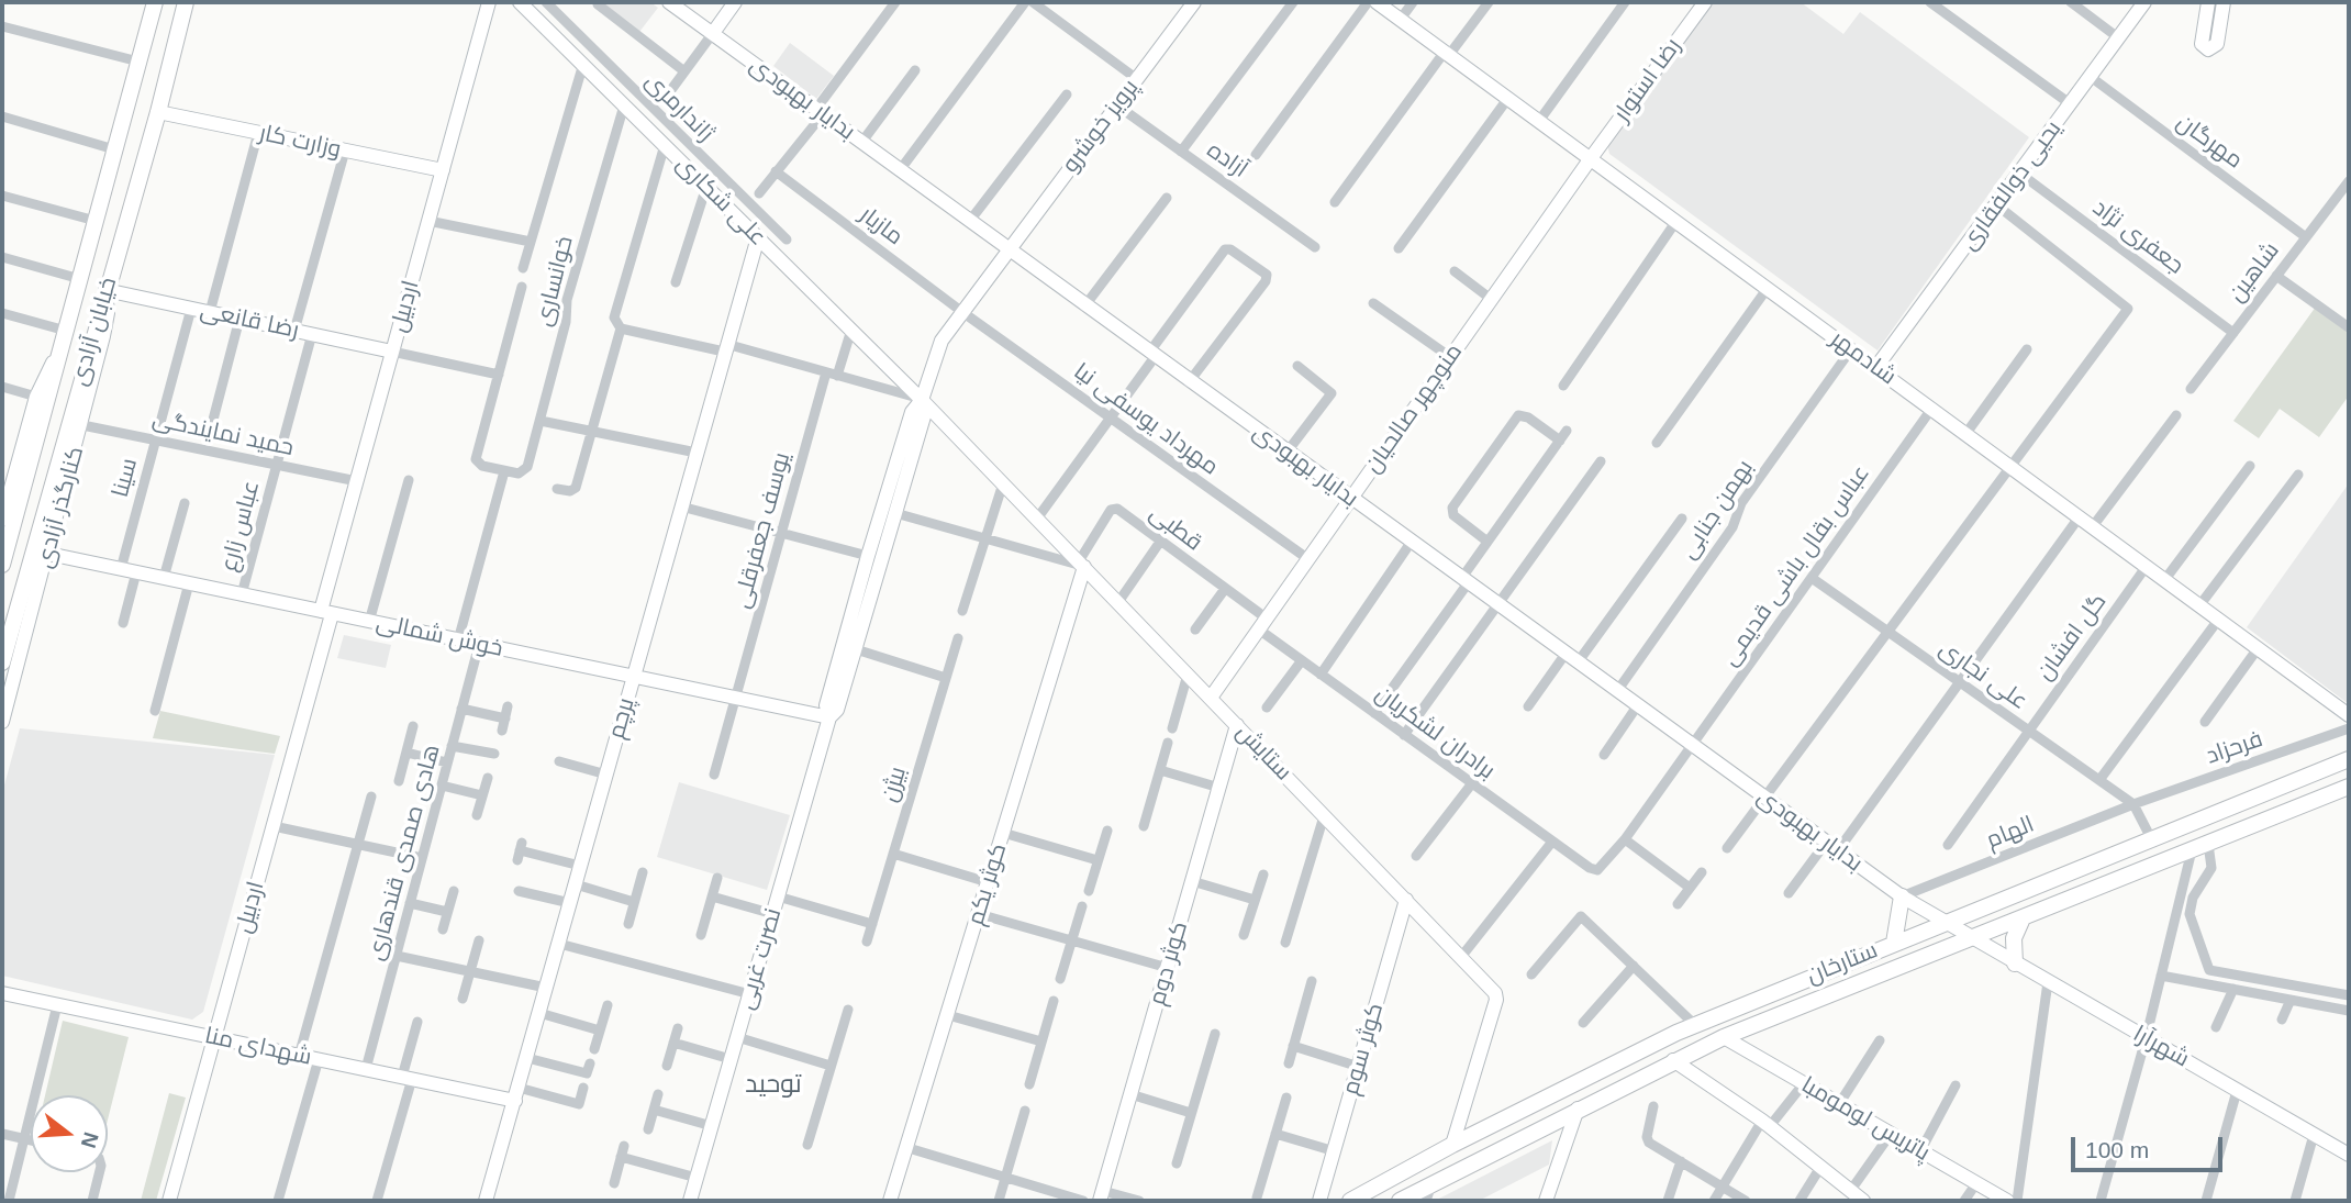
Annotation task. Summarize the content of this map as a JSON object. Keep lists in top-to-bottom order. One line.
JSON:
{"streets":{"main road":["خیابان آزادی","ستارخان"],"street":["رضا استوار","بدایار بهبودی","ژاندارمری","پرویز خوشرو","وزارت کار","مهرگان","آزاده","یحیی ذوالفقاری","علی شکاری","مازیار","جعفری نژاد","شاهین","خوانساری","اردبیل","رضا قانعی","شادمهر","منوچهر صالحیان","مهرداد یوسفی نیا","حمید نمایندگی","سینا","کنارگذر آزادی","بهمن جنابی","عباس زارع","قطبی","یوسف جعفرقلی","عباس بقال باشی قدیمی","خوش شمالی","گل افشان","علی نجاری","پرچم","برادران لشکریان","فرحزاد","ستایش","بیژن","الهام","هادی صمدی قندهاری","کوثر یکم","نصرت غربی","کوثر دوم","شهدای منا","شهرآرا","کوثر سوم","پاتریس لومومبا"]},"crossings":[["رضا استوار","شادمهر"],["رضا استوار","منوچهر صالحیان"],["بدایار بهبودی","پرویز خوشرو"],["بدایار بهبودی","منوچهر صالحیان"],["بدایار بهبودی","بهمن جنابی"],["بدایار بهبودی","عباس بقال باشی قدیمی"],["بدایار بهبودی","الهام"],["بدایار بهبودی","نصرت غربی"],["بدایار بهبودی","ستارخان"],["بدایار بهبودی","شهرآرا"],["پرویز خوشرو","آزاده"],["پرویز خوشرو","نصرت غربی"],["وزارت کار","اردبیل"],["وزارت کار","خیابان آزادی"],["مهرگان","یحیی ذوالفقاری"],["مهرگان","شاهین"],["یحیی ذوالفقاری","جعفری نژاد"],["یحیی ذوالفقاری","شادمهر"],["علی شکاری","خوانساری"],["علی شکاری","پرچم"],["علی شکاری","ستایش"],["علی شکاری","نصرت غربی"],["مازیار","مهرداد یوسفی نیا"],["مازیار","نصرت غربی"],["جعفری نژاد","شاهین"],["اردبیل","رضا قانعی"],["اردبیل","حمید نمایندگی"],["اردبیل","خوش شمالی"],["اردبیل","شهدای منا"],["رضا قانعی","خیابان آزادی"],["رضا قانعی","سینا"],["رضا قانعی","کنارگذر آزادی"],["رضا قانعی","عباس زارع"],["خیابان آزادی","کنارگذر آزادی"],["شادمهر","منوچهر صالحیان"],["شادمهر","بهمن جنابی"],["شادمهر","عباس بقال باشی قدیمی"],["شادمهر","گل افشان"],["منوچهر صالحیان","مهرداد یوسفی نیا"],["منوچهر صالحیان","قطبی"],["منوچهر صالحیان","برادران لشکریان"],["منوچهر صالحیان","ستایش"],["مهرداد یوسفی نیا","نصرت غربی"],["حمید نمایندگی","سینا"],["حمید نمایندگی","کنارگذر آزادی"],["حمید نمایندگی","عباس زارع"],["سینا","خوش شمالی"],["کنارگذر آزادی","خوش شمالی"],["عباس زارع","خوش شمالی"],["قطبی","برادران لشکریان"],["قطبی","ستایش"],["قطبی","کوثر یکم"],["یوسف جعفرقلی","خوش شمالی"],["عباس بقال باشی قدیمی","علی نجاری"],["عباس بقال باشی قدیمی","برادران لشکریان"],["خوش شمالی","پرچم"],["خوش شمالی","هادی صمدی قندهاری"],["خوش شمالی","نصرت غربی"],["گل افشان","علی نجاری"],["علی نجاری","فرحزاد"],["علی نجاری","الهام"],["پرچم","شهدای منا"],["فرحزاد","الهام"],["ستایش","کوثر یکم"],["ستایش","نصرت غربی"],["ستایش","کوثر دوم"],["ستایش","ستارخان"],["ستایش","کوثر سوم"],["هادی صمدی قندهاری","شهدای منا"],["ستارخان","شهرآرا"],["ستارخان","پاتریس لومومبا"]],"districts":["توحید"],"scale_bar":"100 m","north":"right"}
